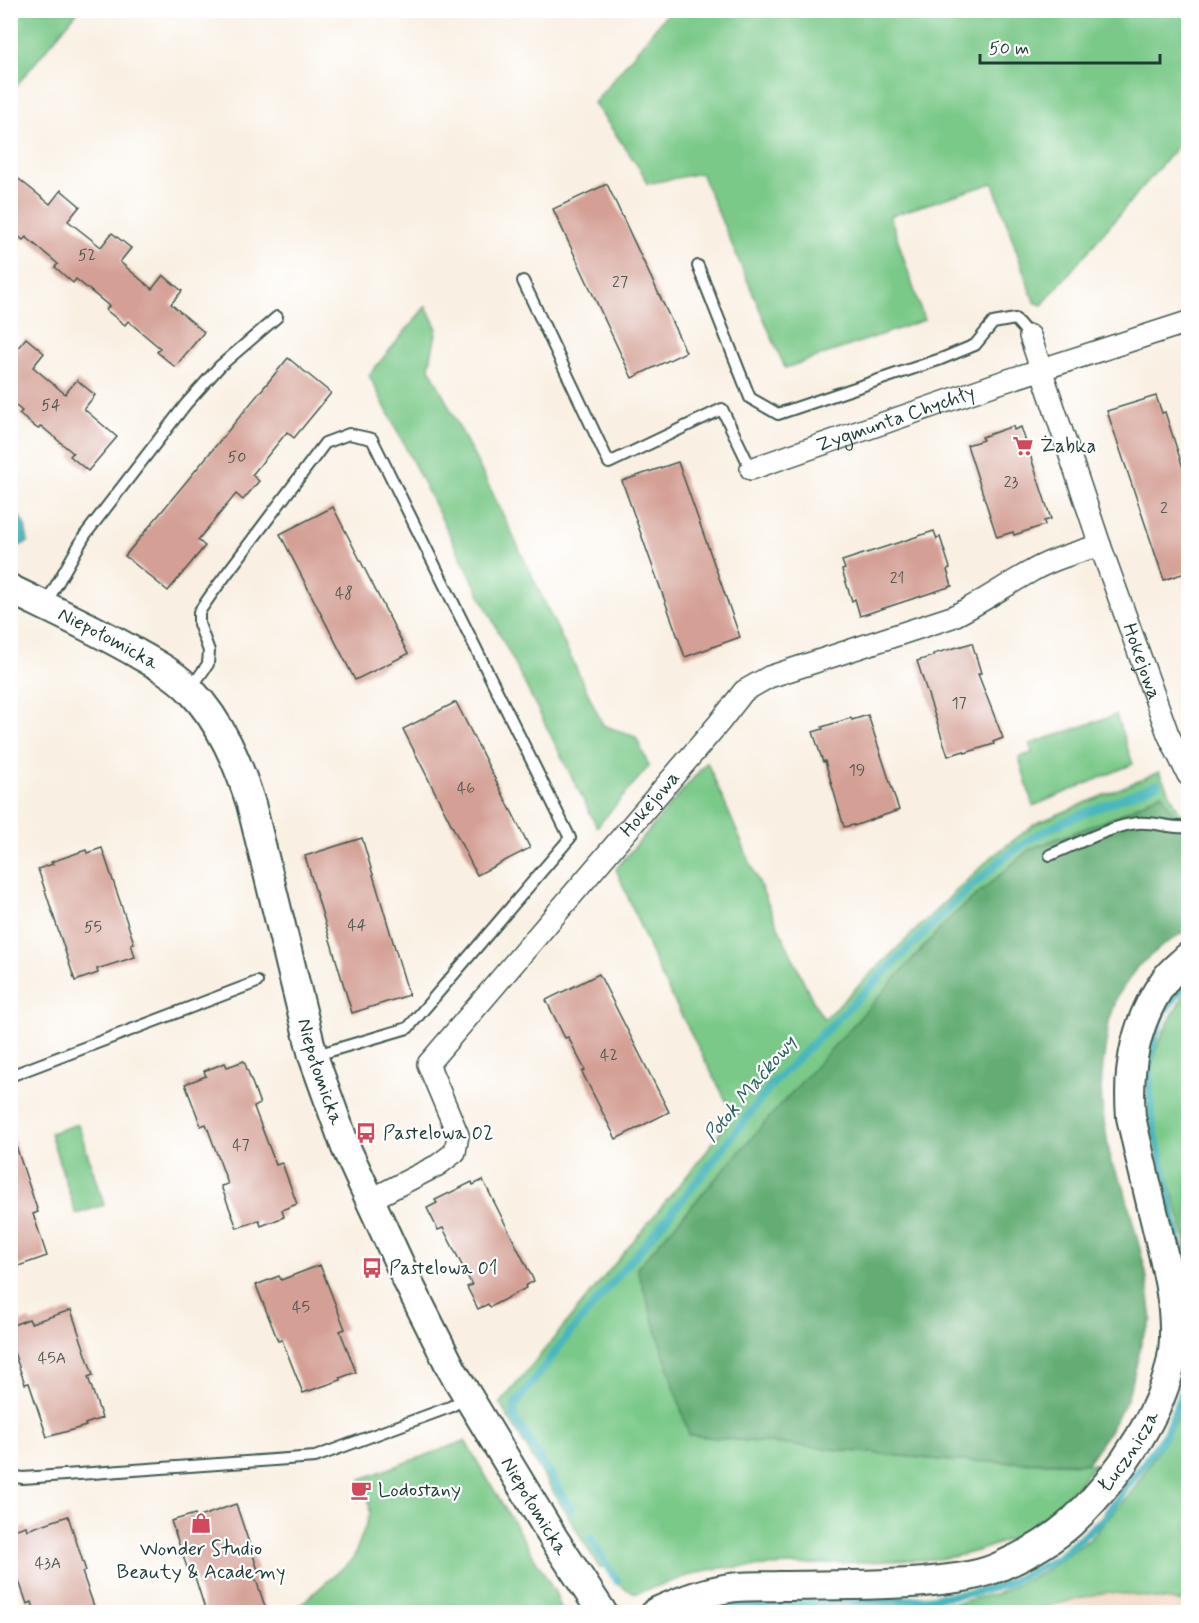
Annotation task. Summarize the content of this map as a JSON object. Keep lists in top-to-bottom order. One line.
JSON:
{"streets":{"main road":["Niepołomicka","Łucznicza"],"street":["Zygmunta Chychły","Hokejowa"]},"crossings":[["Zygmunta Chychły","Hokejowa"],["Niepołomicka","Hokejowa"]],"water":["Potok Maćkowy"],"places":{"supermarket":["Żabka"],"bus stop":["Pastelowa 02","Pastelowa 01"],"cafe":["Lodostany"],"shop":["Wonder Studio Beauty & Academy"]},"house_numbers":["52","27","54","50","23","2","21","48","17","19","46","44","55","42","47","45","45A","43A"],"scale_bar":"50 m"}
